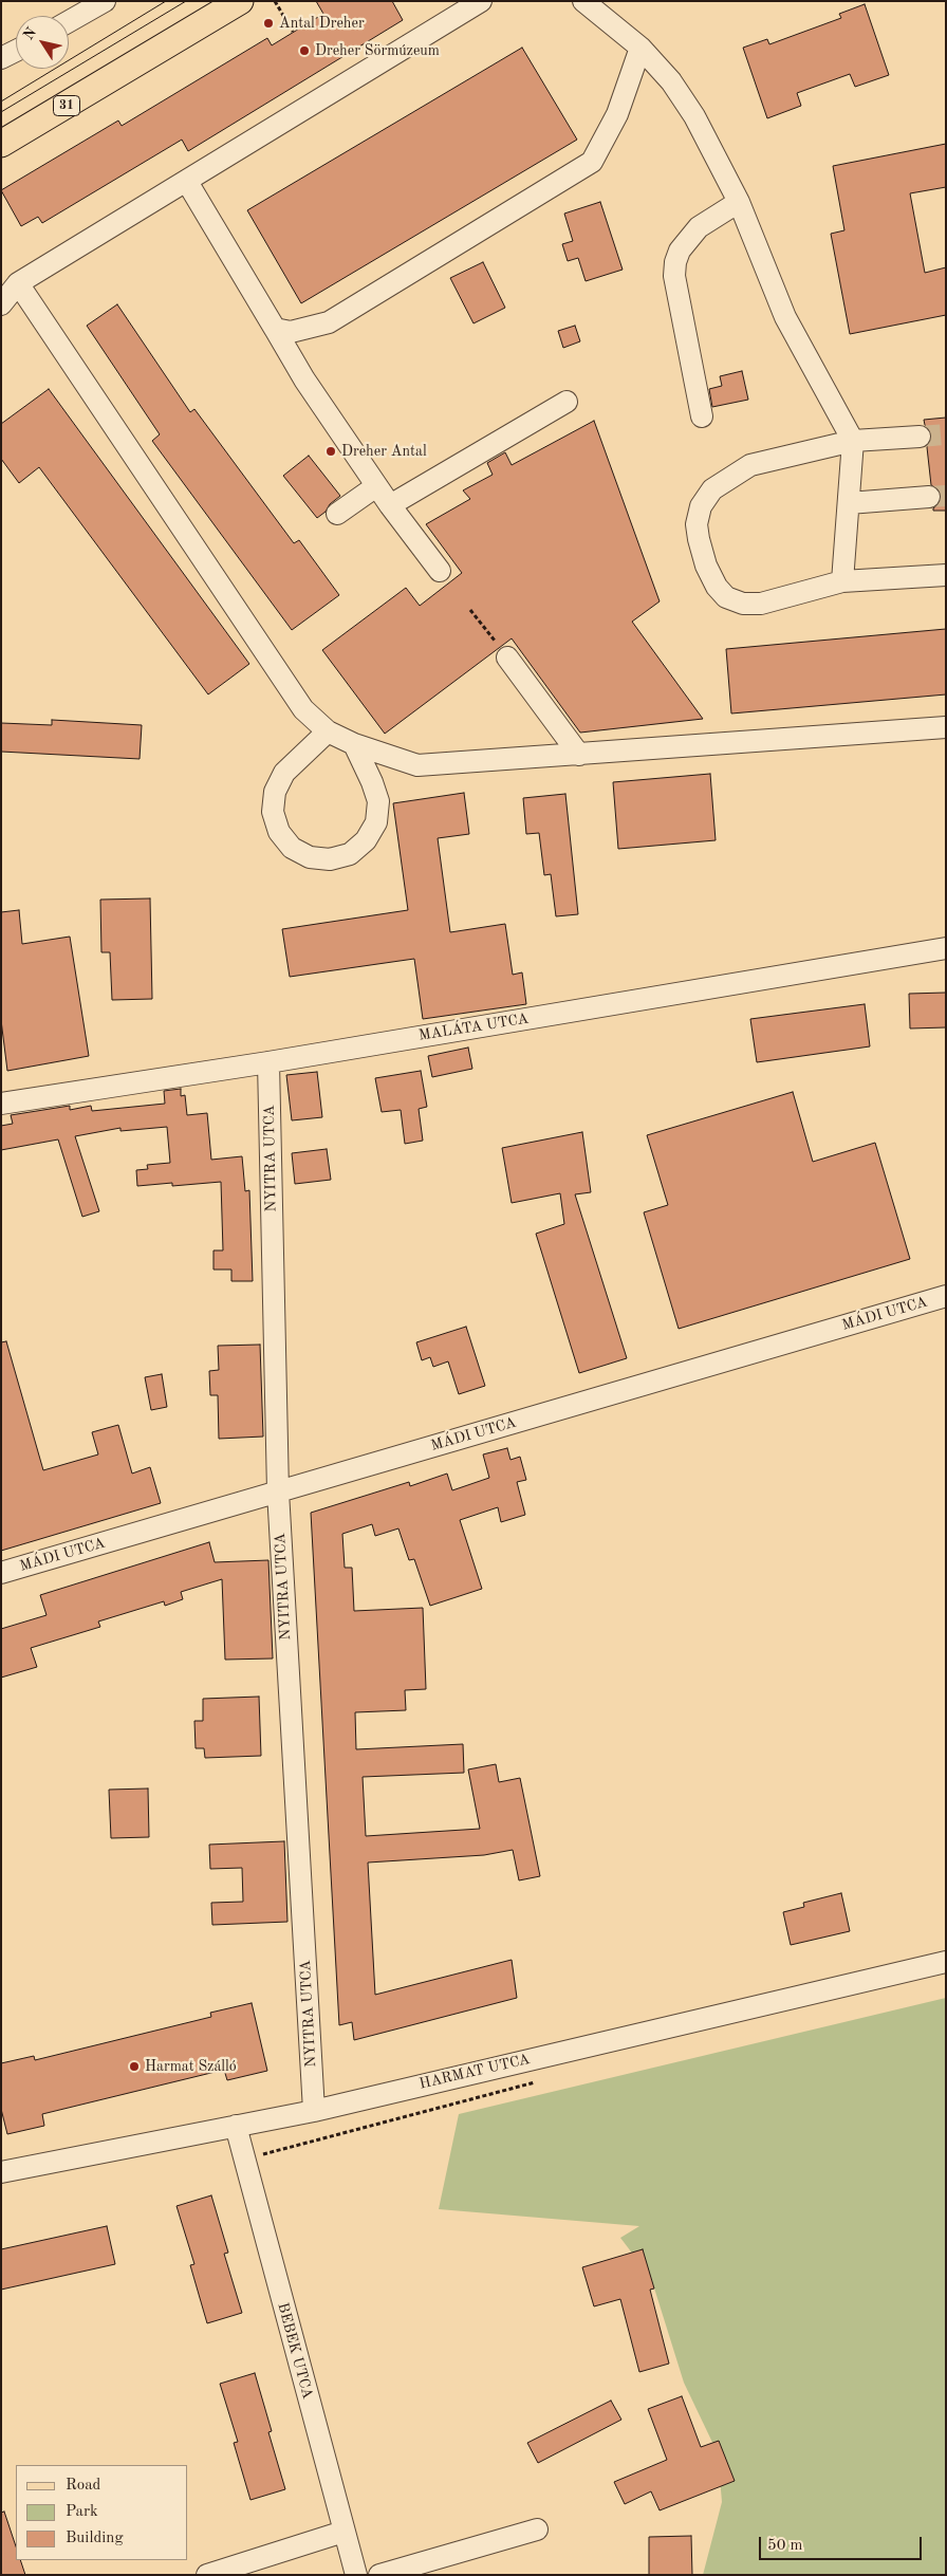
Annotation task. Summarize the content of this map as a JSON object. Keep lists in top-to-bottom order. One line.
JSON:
{"streets":{"main road":["31"],"street":["MALÁTA UTCA","NYITRA UTCA","MÁDI UTCA","HARMAT UTCA","BEBEK UTCA"]},"crossings":[["MALÁTA UTCA","NYITRA UTCA"],["NYITRA UTCA","MÁDI UTCA"],["NYITRA UTCA","HARMAT UTCA"],["HARMAT UTCA","BEBEK UTCA"]],"places":["Antal Dreher","Dreher Sörmúzeum","Dreher Antal","Harmat Szálló"],"legend":["Road","Park","Building"],"scale_bar":"50 m","north":"top left"}
